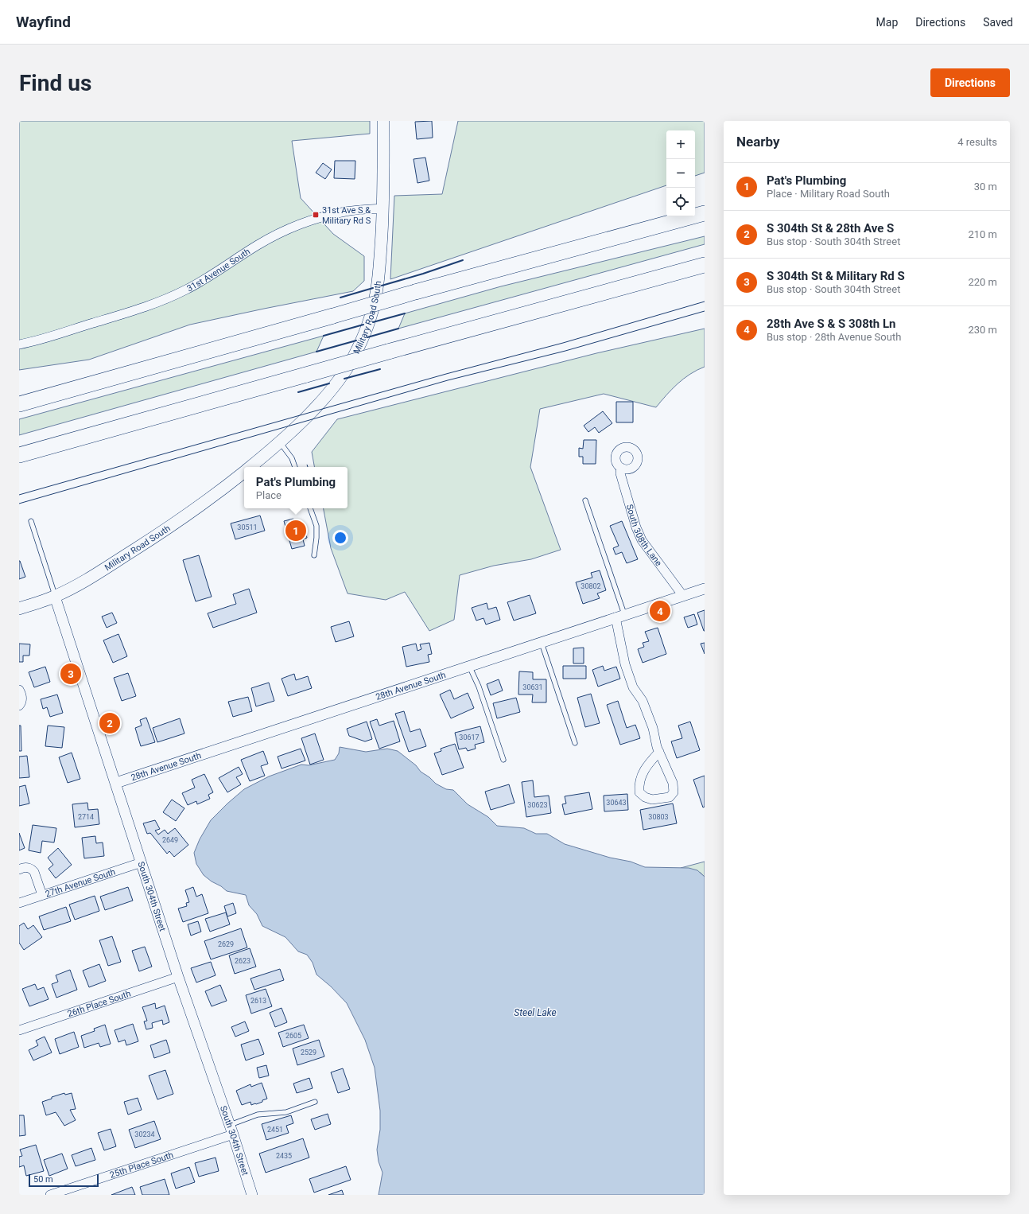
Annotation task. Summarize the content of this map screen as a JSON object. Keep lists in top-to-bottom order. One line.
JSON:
{"streets":{"main road":["Military Road South"],"street":["31st Avenue South","South 308th Lane","28th Avenue South","27th Avenue South","South 304th Street","26th Place South","25th Place South"]},"crossings":[["31st Avenue South","Military Road South"],["Military Road South","South 304th Street"],["South 308th Lane","28th Avenue South"],["28th Avenue South","South 304th Street"],["27th Avenue South","South 304th Street"],["South 304th Street","26th Place South"],["South 304th Street","25th Place South"]],"water":["Steel Lake"],"places":{"transit":["31st Ave S & Military Rd S"]},"house_numbers":["30511","30802","30631","30617","30643","30623","2714","30803","2649","2629","2623","2613","2605","2529","2451","30234","2435"],"scale_bar":"50 m","page":{"header":"Wayfind","nav":["Map","Directions","Saved"],"buttons":"Directions","title":"Find us","heading":["Nearby","4 results"],"map_buttons":["+","−"],"list":[{"mark":"1","name":"Pat's Plumbing","note":"Place · Military Road South","value":"30 m"},{"mark":"2","name":"S 304th St & 28th Ave S","note":"Bus stop · South 304th Street","value":"210 m"},{"mark":"3","name":"S 304th St & Military Rd S","note":"Bus stop · South 304th Street","value":"220 m"},{"mark":"4","name":"28th Ave S & S 308th Ln","note":"Bus stop · 28th Avenue South","value":"230 m"}],"popup":["Pat's Plumbing","Place"],"pins":["1","4","3","2"],"scale":"50 m"}}
